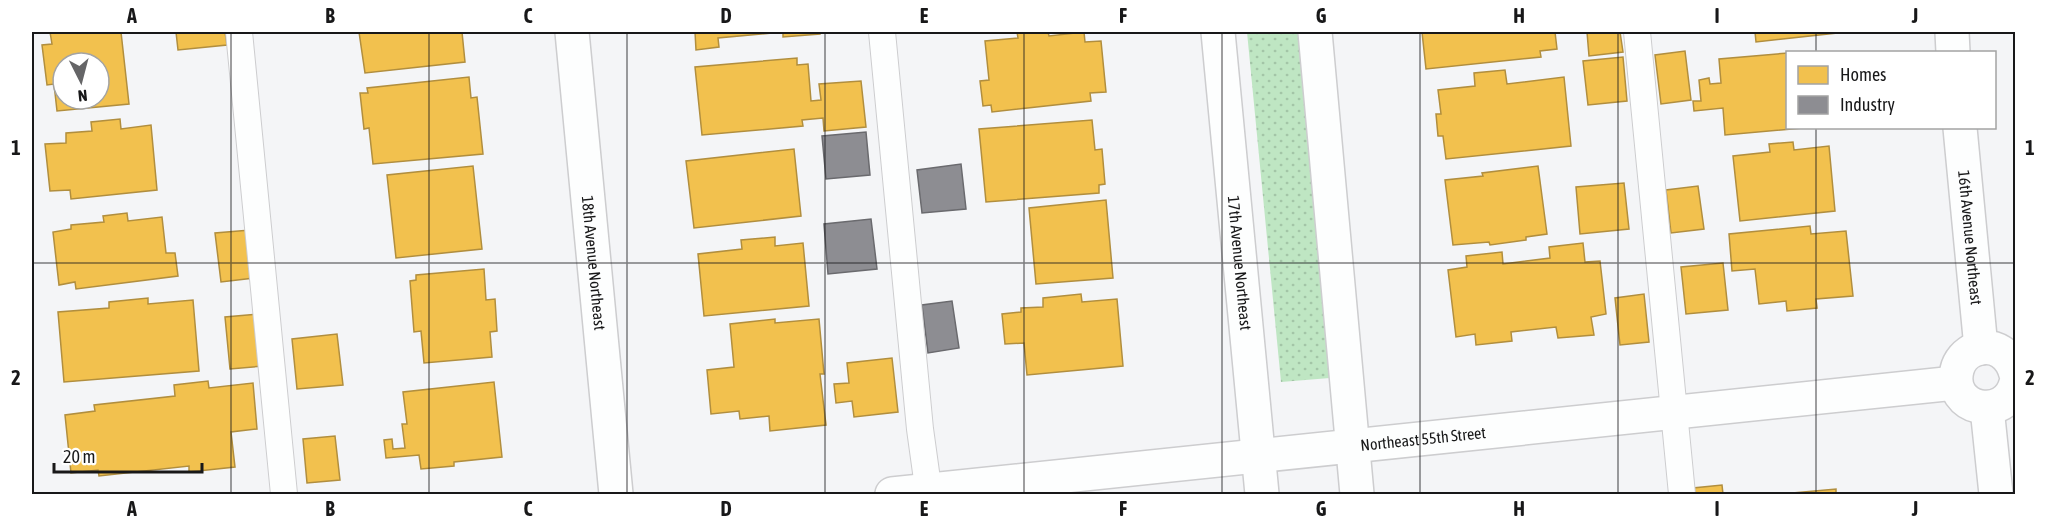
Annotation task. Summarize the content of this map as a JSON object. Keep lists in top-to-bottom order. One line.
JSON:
{"streets":{"street":["16th Avenue Northeast","18th Avenue Northeast","17th Avenue Northeast","Northeast 55th Street"]},"crossings":[["17th Avenue Northeast","Northeast 55th Street"]],"legend":["Homes","Industry"],"scale_bar":"20 m","north":"bottom","grid":{"columns":["A","B","C","D","E","F","G","H","I","J"],"rows":["1","2"]}}
